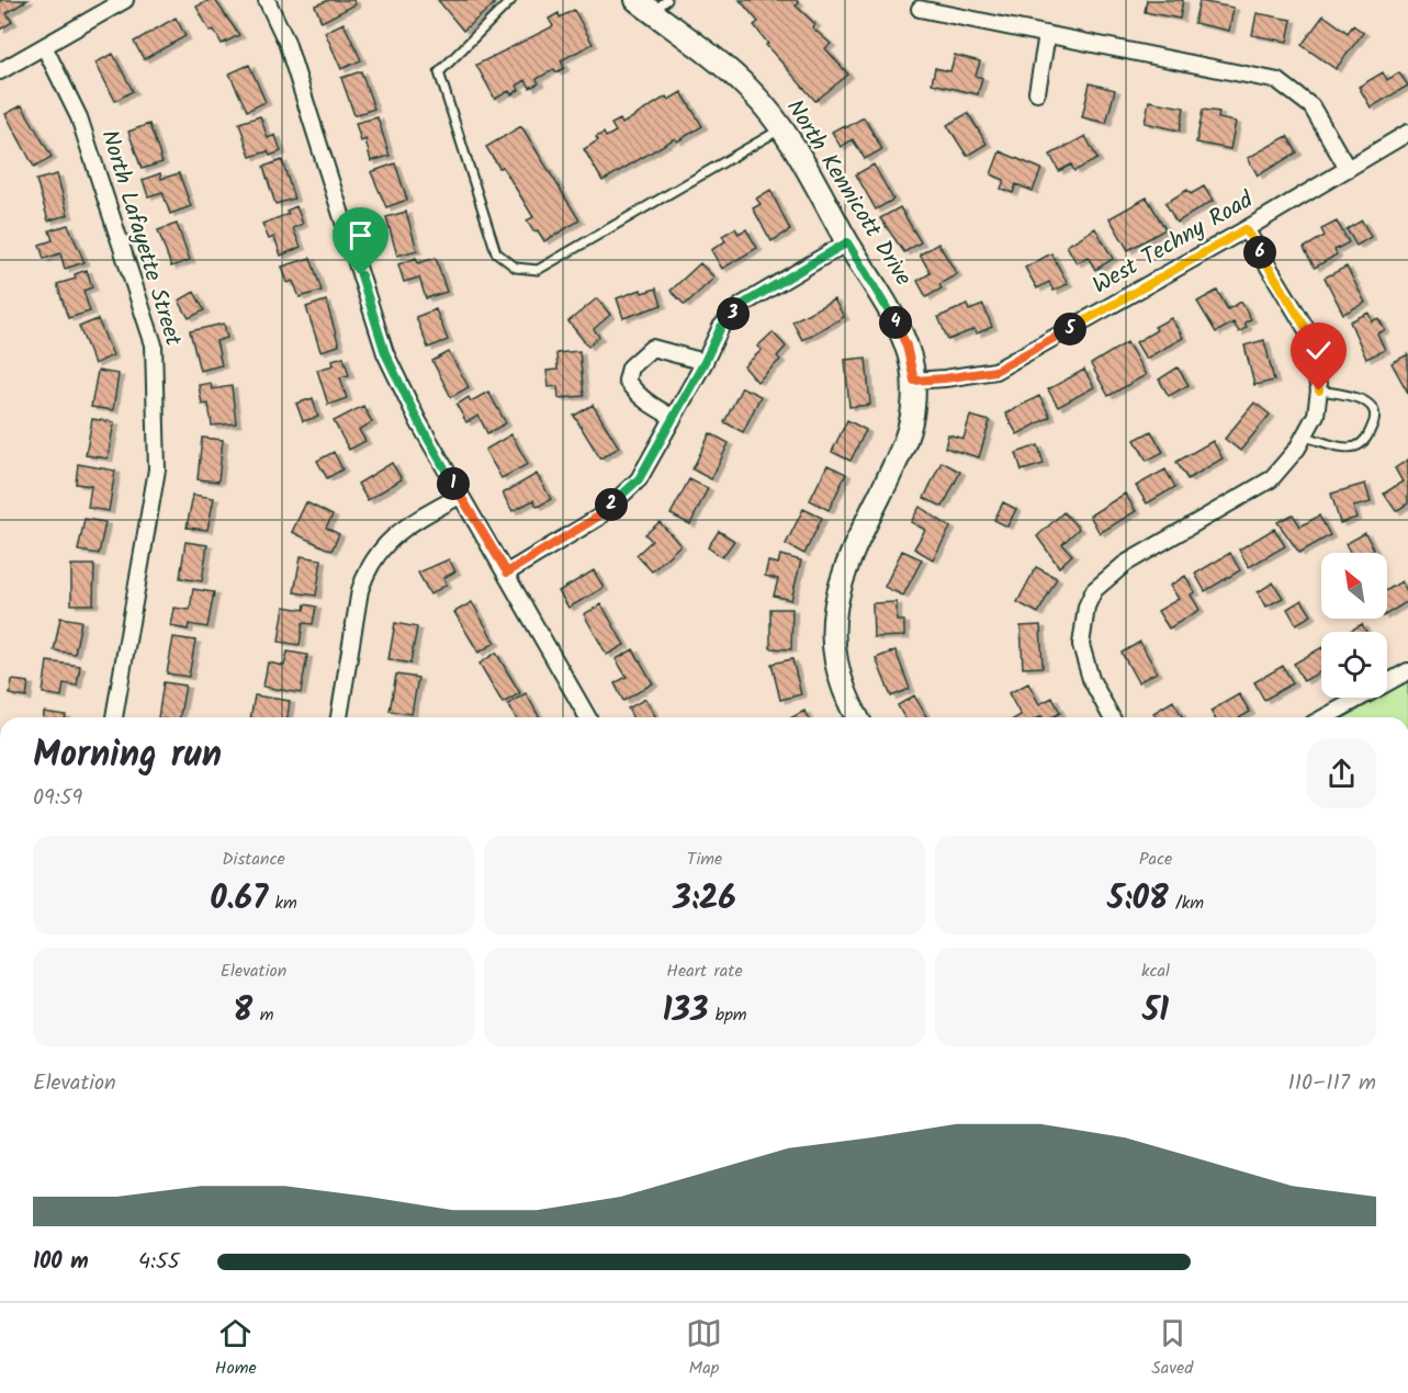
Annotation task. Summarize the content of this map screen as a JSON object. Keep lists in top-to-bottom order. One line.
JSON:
{"streets":{"street":["North Kennicott Drive","North Lafayette Street","West Techny Road"]},"crossings":[["North Kennicott Drive","West Techny Road"]],"north":"top left","page":{"pins":["6","3","4","5","1","2"],"heading":["Morning run","09:59"],"stats":[["Distance","0.67 km"],["Time","3:26"],["Pace","5:08 /km"],["Elevation","8 m"],["Heart rate","133 bpm"],["kcal","51"]],"chart":["Elevation","110–117 m"],"list":[{"name":"100 m","note":"4:55"}],"tabs":["Home","Map","Saved"]}}
